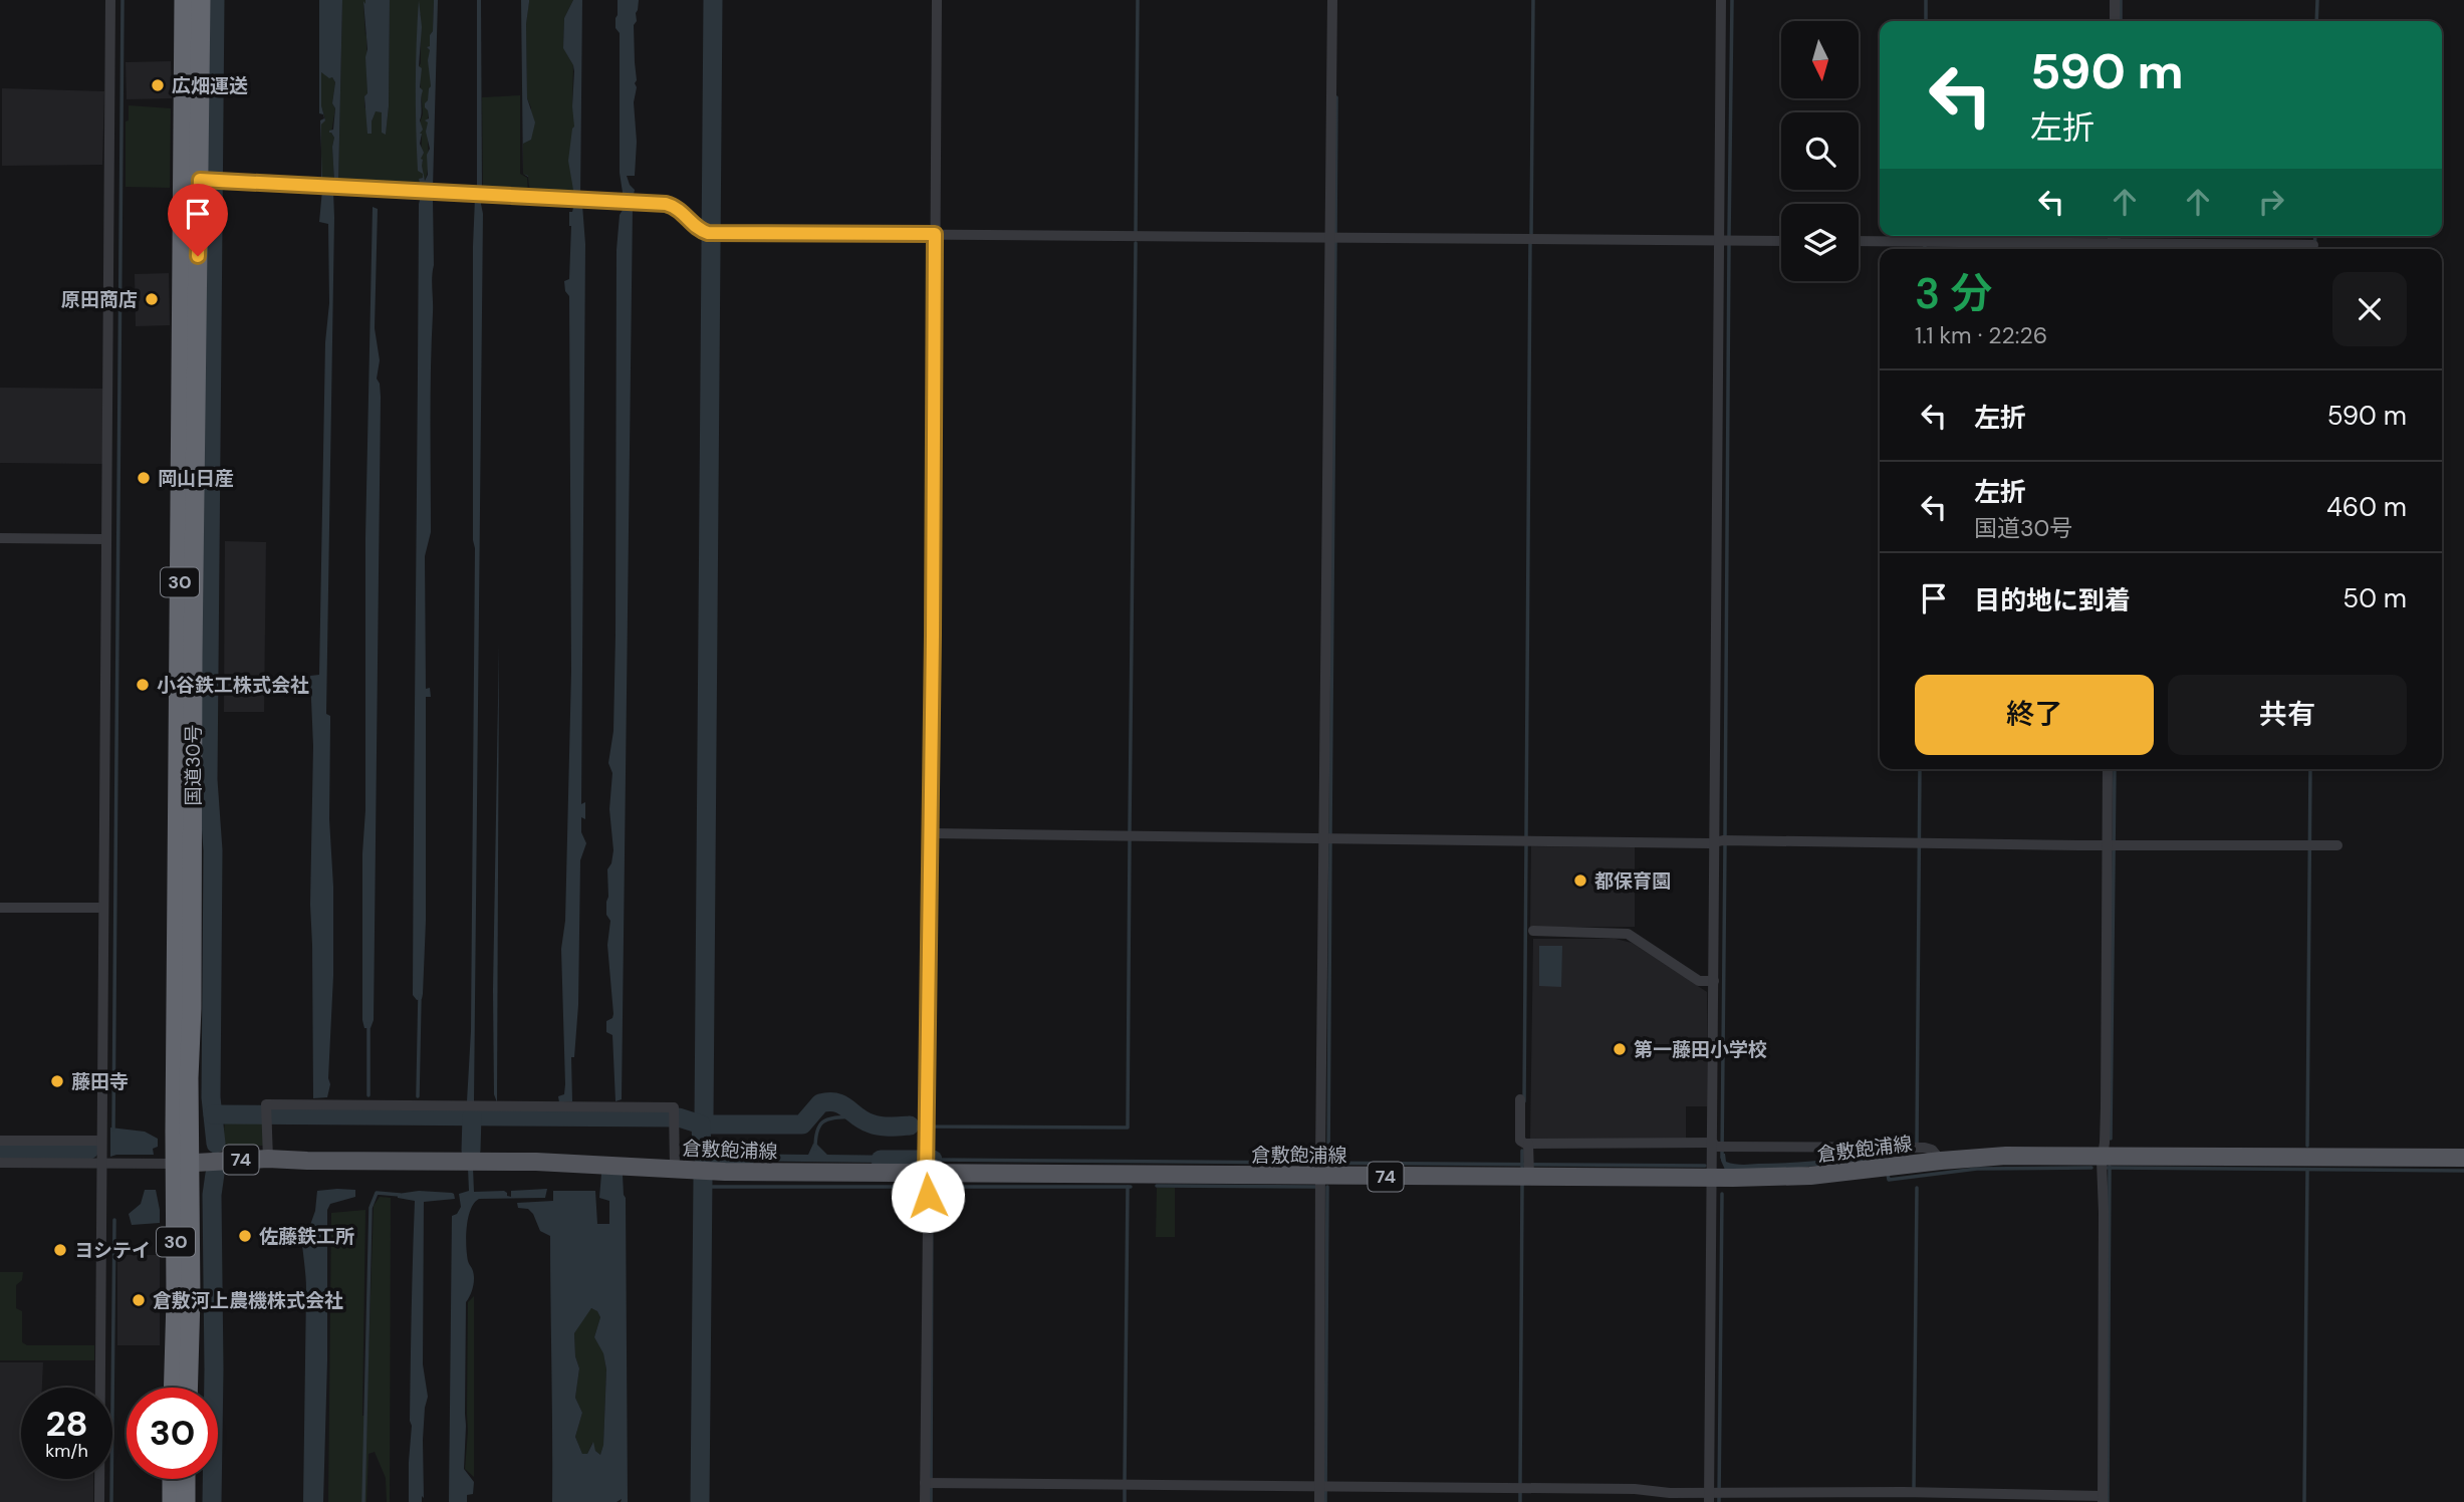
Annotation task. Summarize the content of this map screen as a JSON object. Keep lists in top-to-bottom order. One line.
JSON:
{"streets":{"highway":["30","国道30号"],"main road":["倉敷飽浦線","74"]},"crossings":[["国道30号","倉敷飽浦線"]],"places":["広畑運送","原田商店","岡山日産","小谷鉄工株式会社","都保育園","第一藤田小学校","藤田寺","佐藤鉄工所","ヨシテイ","倉敷河上農機株式会社"],"north":"bottom","page":{"turn":["590 m","左折"],"heading":["3 分","1.1 km · 22:26"],"list":[{"name":"左折","value":"590 m"},{"name":"左折","note":"国道30号","value":"460 m"},{"name":"目的地に到着","value":"50 m"}],"buttons":["終了","共有"],"speed":"28 km/h","limit":"30"}}
